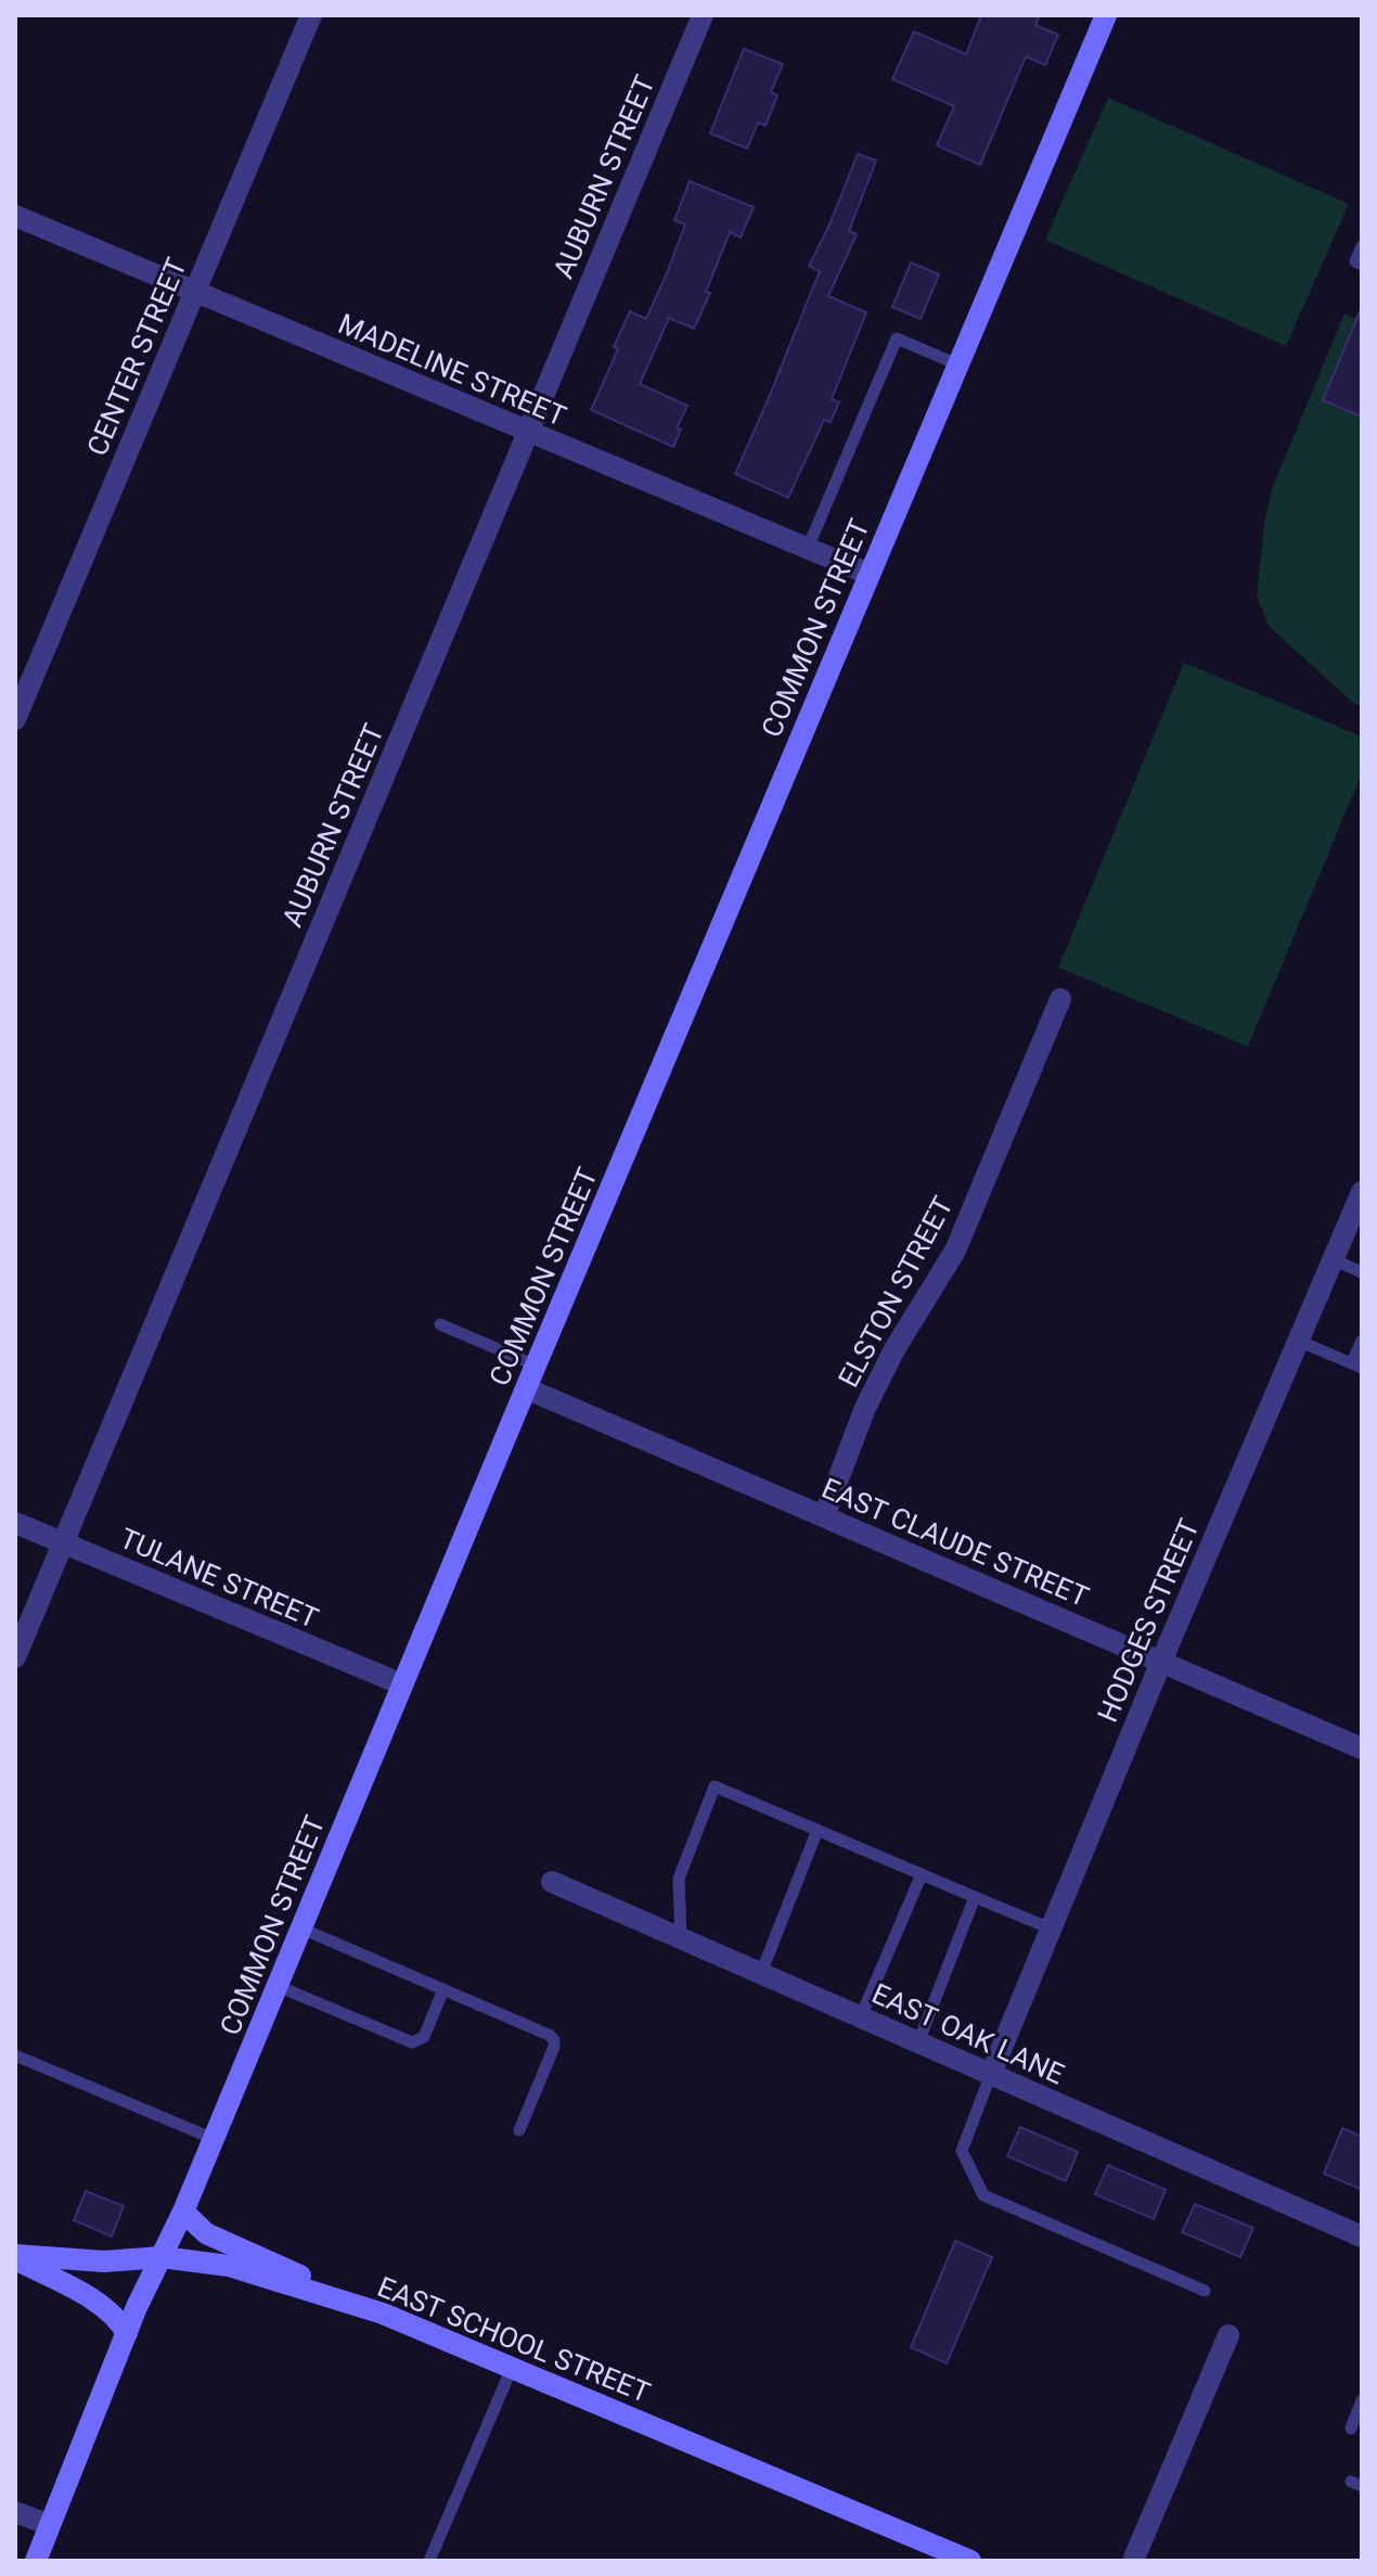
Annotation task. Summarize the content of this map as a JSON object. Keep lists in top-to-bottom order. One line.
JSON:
{"streets":{"street":["AUBURN STREET","CENTER STREET","MADELINE STREET","COMMON STREET","ELSTON STREET","EAST CLAUDE STREET","TULANE STREET","HODGES STREET","EAST OAK LANE","EAST SCHOOL STREET"]},"crossings":[["AUBURN STREET","MADELINE STREET"],["AUBURN STREET","TULANE STREET"],["CENTER STREET","MADELINE STREET"],["MADELINE STREET","COMMON STREET"],["COMMON STREET","EAST CLAUDE STREET"],["COMMON STREET","TULANE STREET"],["COMMON STREET","EAST SCHOOL STREET"],["ELSTON STREET","EAST CLAUDE STREET"],["EAST CLAUDE STREET","HODGES STREET"],["HODGES STREET","EAST OAK LANE"]]}
